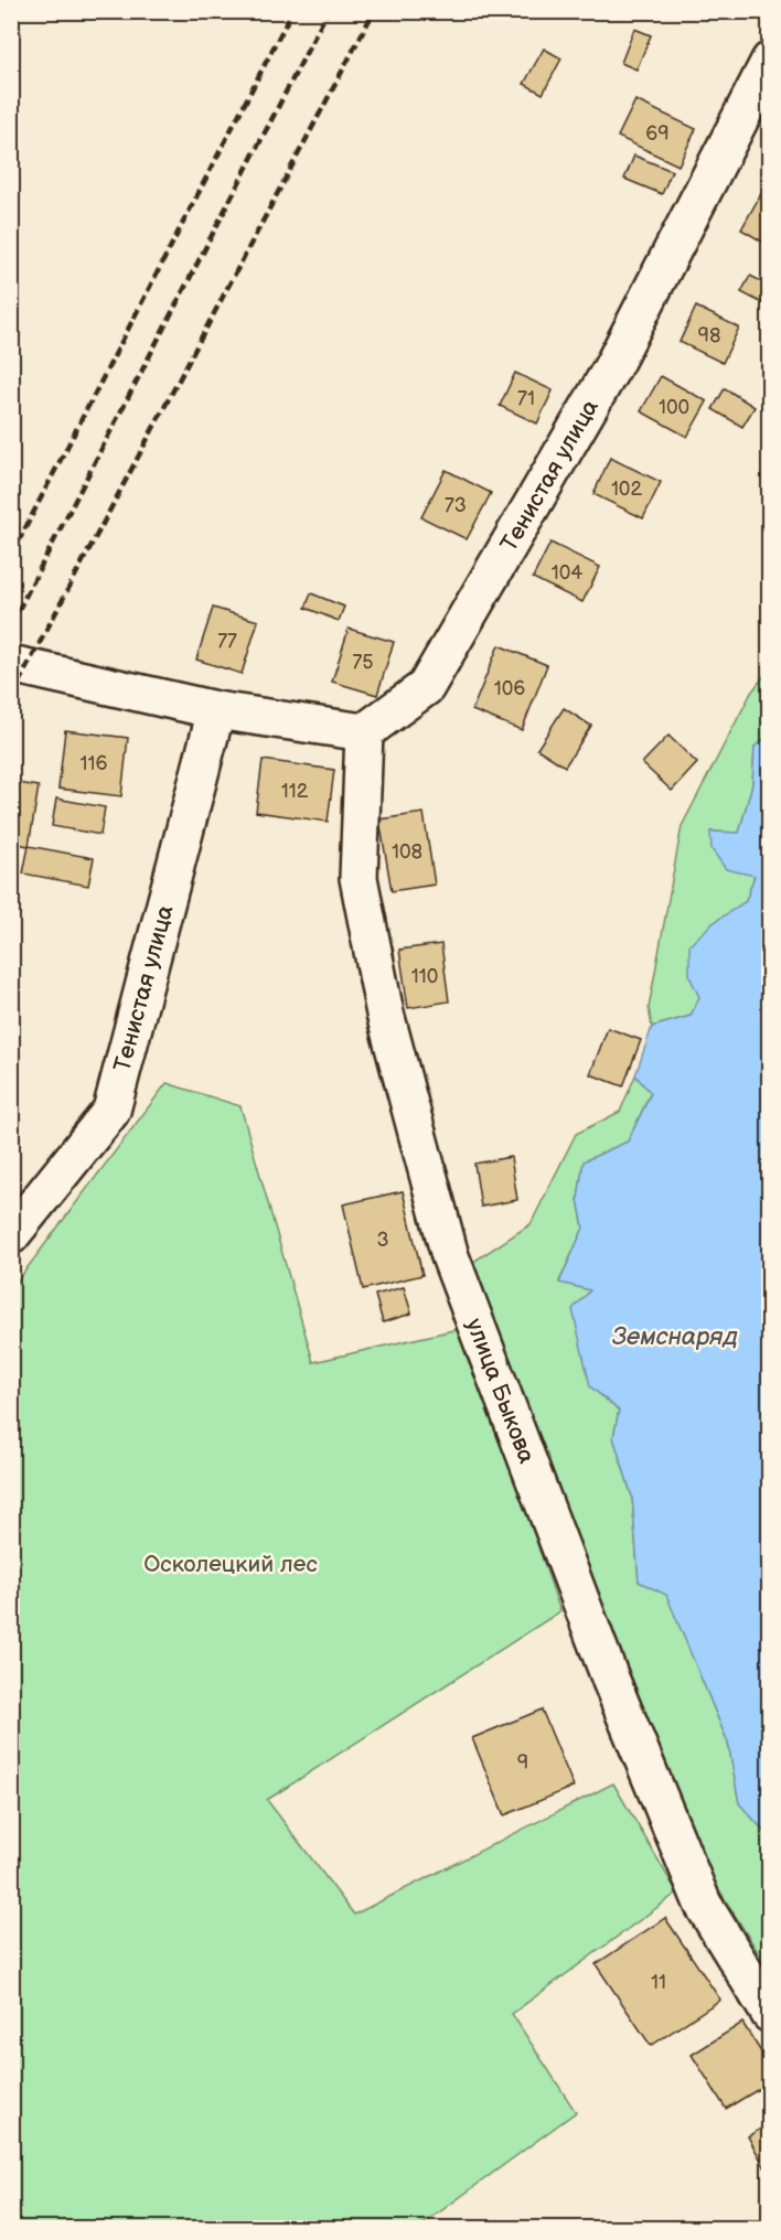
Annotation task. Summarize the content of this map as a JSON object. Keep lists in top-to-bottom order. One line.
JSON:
{"streets":{"street":["Тенистая улица","улица Быкова"]},"crossings":[["Тенистая улица","улица Быкова"]],"water":["Земснаряд"],"parks":["Осколецкий лес"],"house_numbers":["69","98","71","100","102","73","104","77","75","106","116","112","108","110","3","9","11"]}
